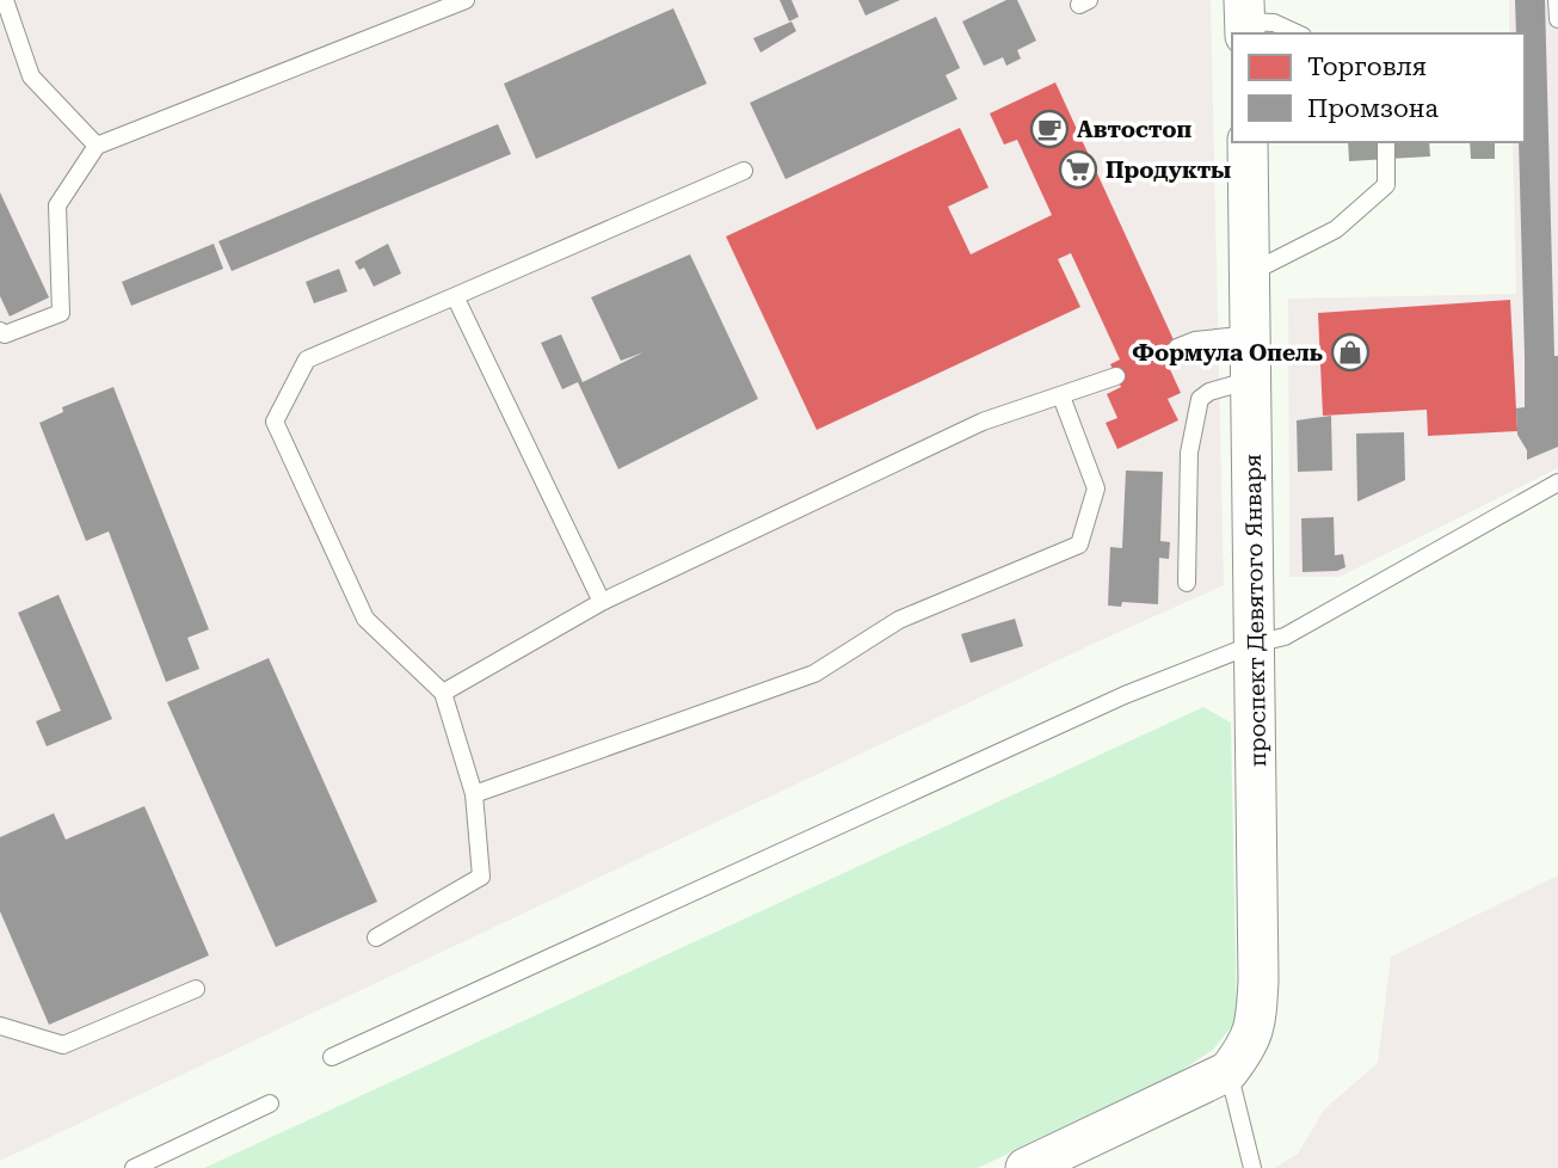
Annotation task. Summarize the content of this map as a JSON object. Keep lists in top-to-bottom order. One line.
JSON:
{"streets":{"street":["проспект Девятого Января"]},"places":{"cafe":["Автостоп"],"supermarket":["Продукты"],"shop":["Формула Опель"]},"legend":["Торговля","Промзона"]}
